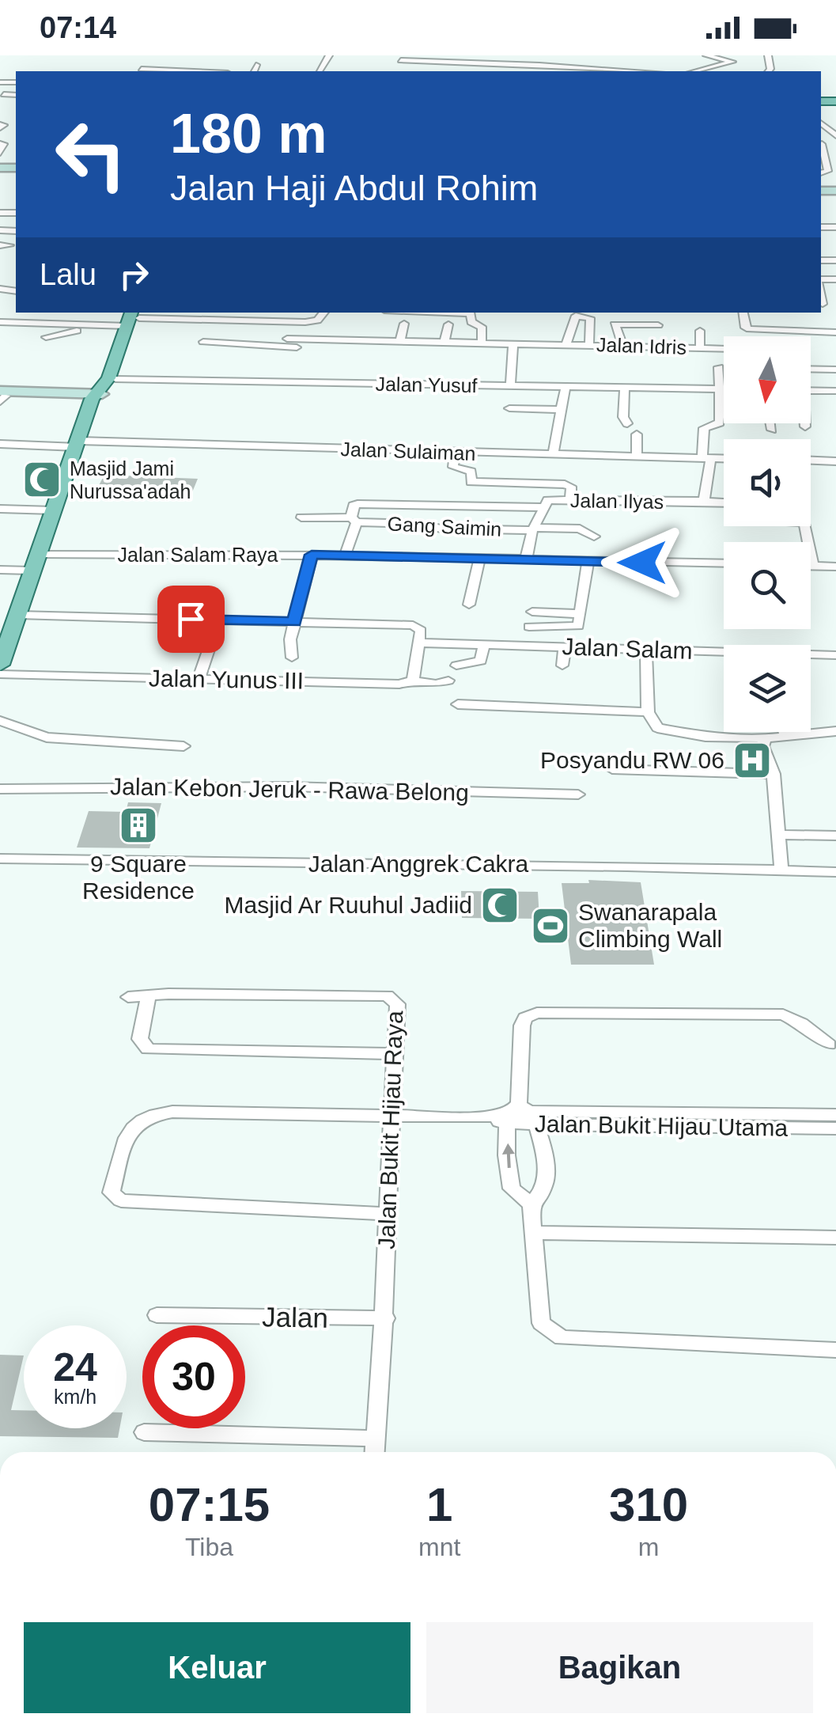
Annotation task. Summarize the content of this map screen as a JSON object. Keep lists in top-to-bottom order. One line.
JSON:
{"streets":{"street":["Jalan Idris","Jalan Yusuf","Jalan Sulaiman","Jalan Ilyas","Gang Saimin","Jalan Salam Raya","Jalan Salam","Jalan Yunus III","Jalan Kebon Jeruk - Rawa Belong","Jalan Anggrek Cakra","Jalan Bukit Hijau Utama","Jalan Bukit Hijau Raya","Jalan"]},"crossings":[["Jalan Ilyas","Gang Saimin"],["Jalan Ilyas","Jalan Salam Raya"],["Jalan Bukit Hijau Utama","Jalan Bukit Hijau Raya"],["Jalan Bukit Hijau Raya","Jalan"]],"places":{"mosque":["Masjid Jami Nurussa'adah","Masjid Ar Ruuhul Jadiid"],"hospital":["Posyandu RW 06"],"building":["9 Square Residence"],"sports":["Swanarapala Climbing Wall"]},"north":"bottom","page":{"status":"07:14","turn":["180 m","Jalan Haji Abdul Rohim"],"then":"Lalu","speed":"24 km/h","limit":"30","eta":["07:15","Tiba","1","mnt","310","m"],"buttons":["Keluar","Bagikan"]}}
